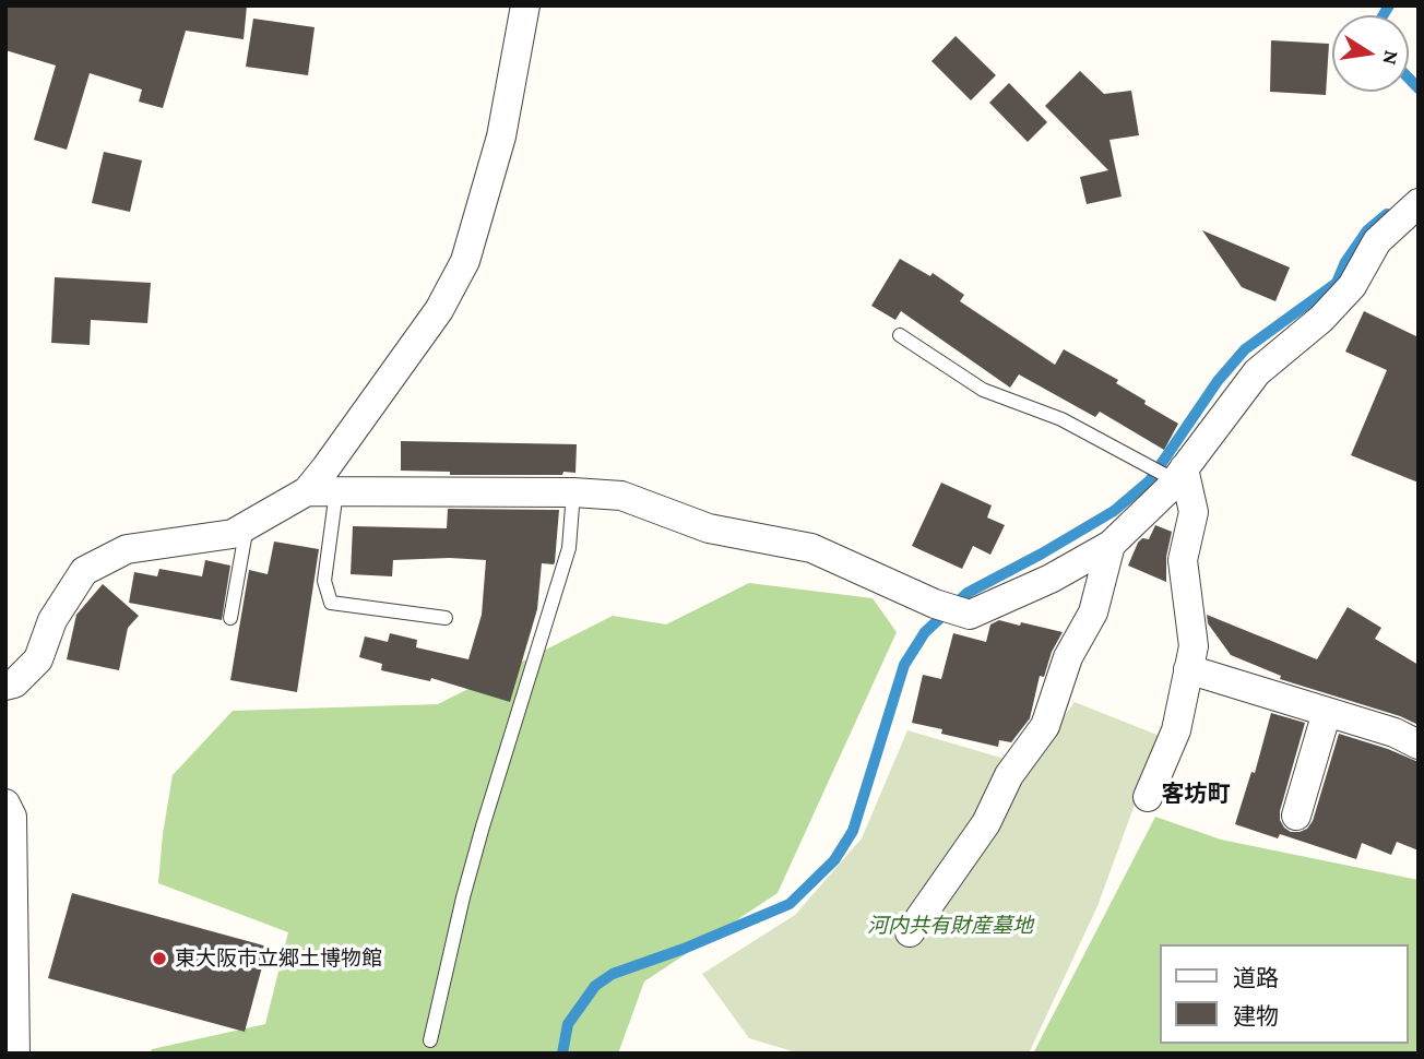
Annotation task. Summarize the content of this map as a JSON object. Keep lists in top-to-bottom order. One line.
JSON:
{"districts":["客坊町"],"parks":["河内共有財産墓地"],"places":["東大阪市立郷土博物館"],"legend":["道路","建物"],"north":"right"}
